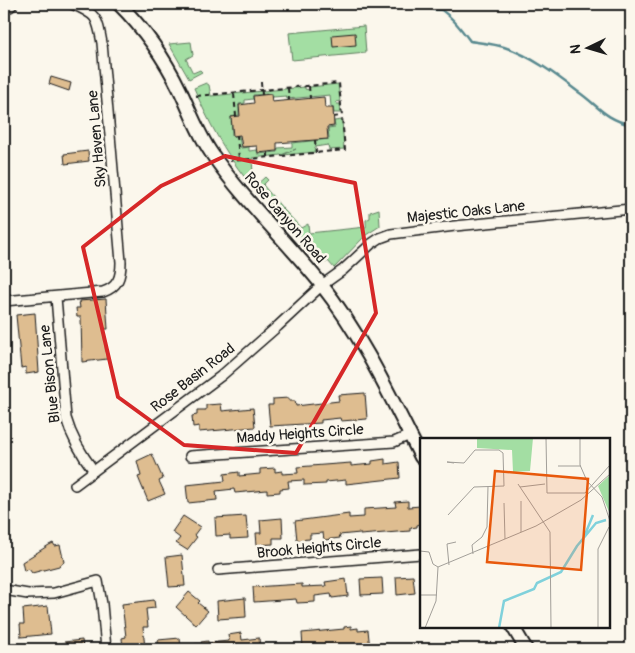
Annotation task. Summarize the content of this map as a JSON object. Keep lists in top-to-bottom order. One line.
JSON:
{"streets":{"street":["Sky Haven Lane","Majestic Oaks Lane","Rose Canyon Road","Blue Bison Lane","Rose Basin Road","Maddy Heights Circle","Brook Heights Circle"]},"crossings":[["Sky Haven Lane","Blue Bison Lane"],["Majestic Oaks Lane","Rose Canyon Road"],["Majestic Oaks Lane","Rose Basin Road"],["Rose Canyon Road","Rose Basin Road"],["Rose Canyon Road","Maddy Heights Circle"],["Blue Bison Lane","Rose Basin Road"]],"north":"left"}
